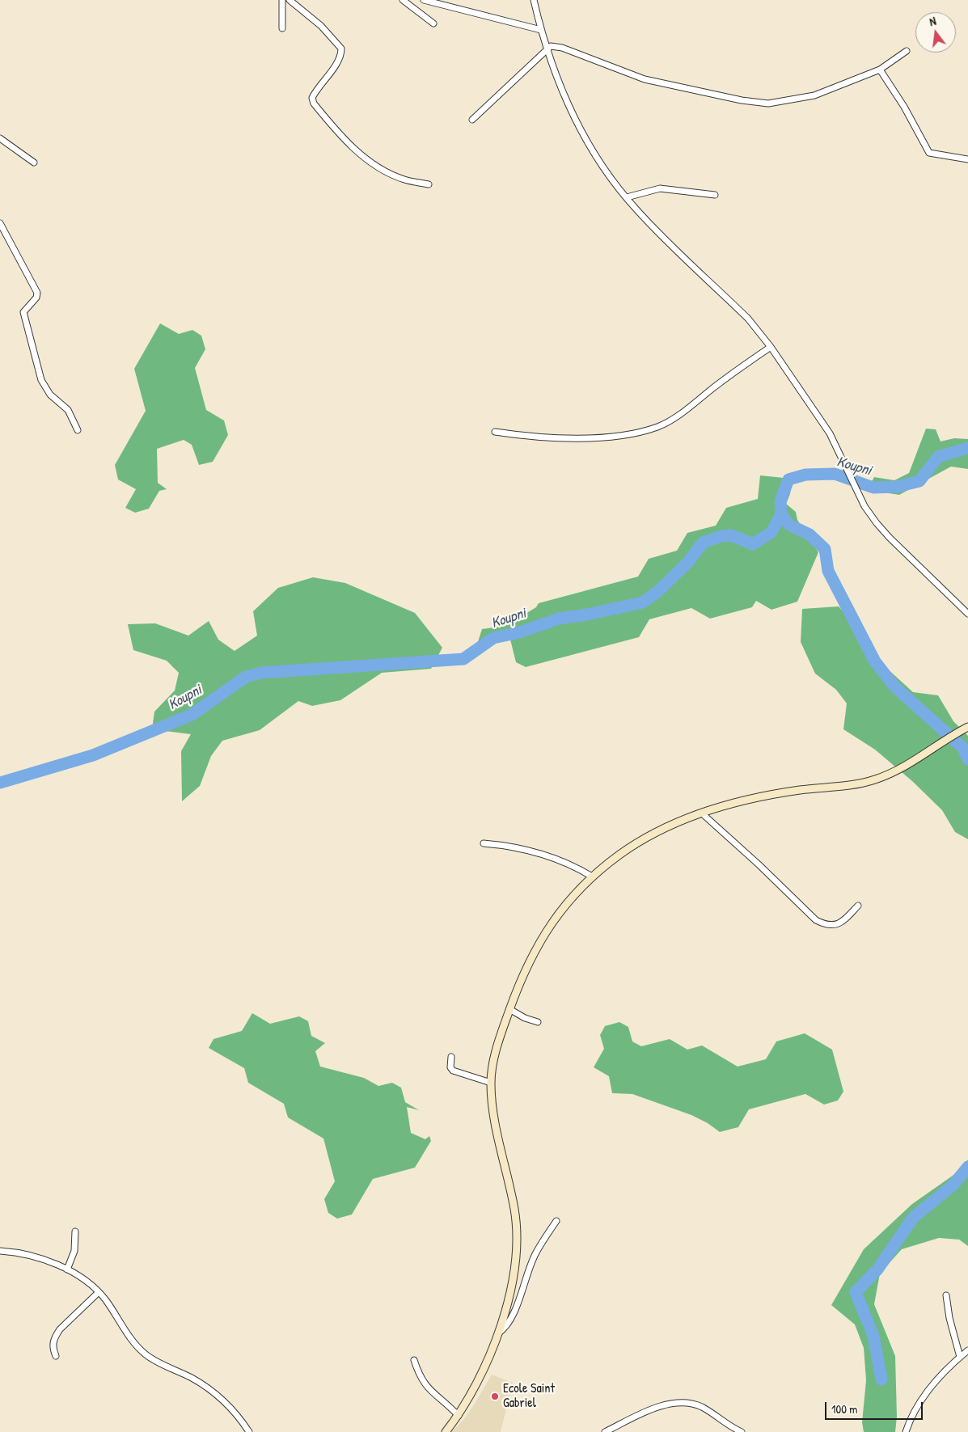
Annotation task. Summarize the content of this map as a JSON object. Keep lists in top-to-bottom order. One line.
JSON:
{"water":["Koupni"],"places":["Ecole Saint Gabriel"],"scale_bar":"100 m","north":"top"}
